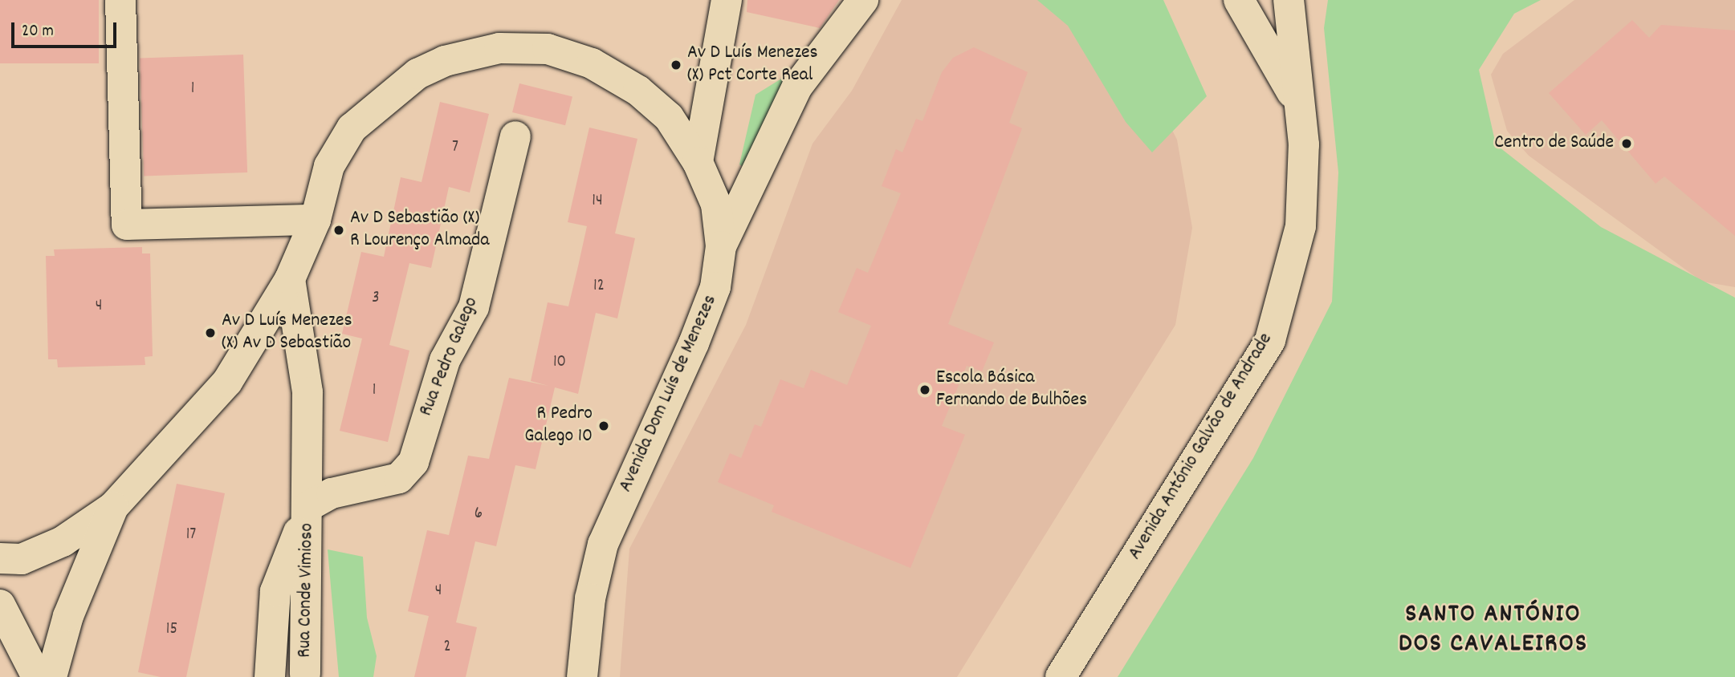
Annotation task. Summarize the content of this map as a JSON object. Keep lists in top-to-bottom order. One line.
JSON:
{"streets":{"street":["Rua Pedro Galego","Avenida Dom Luís de Menezes","Avenida António Galvão de Andrade","Rua Conde Vimioso"]},"crossings":[["Rua Pedro Galego","Rua Conde Vimioso"],["Avenida Dom Luís de Menezes","Rua Conde Vimioso"]],"districts":["SANTO ANTÓNIO DOS CAVALEIROS"],"places":["Av D Luís Menezes (X) Pct Corte Real","Centro de Saúde","Av D Sebastião (X) R Lourenço Almada","Av D Luís Menezes (X) Av D Sebastião","Escola Básica Fernando de Bulhões","R Pedro Galego 10"],"house_numbers":["1","7","14","12","3","4","10","1","6","17","4","15","2"],"scale_bar":"20 m"}
